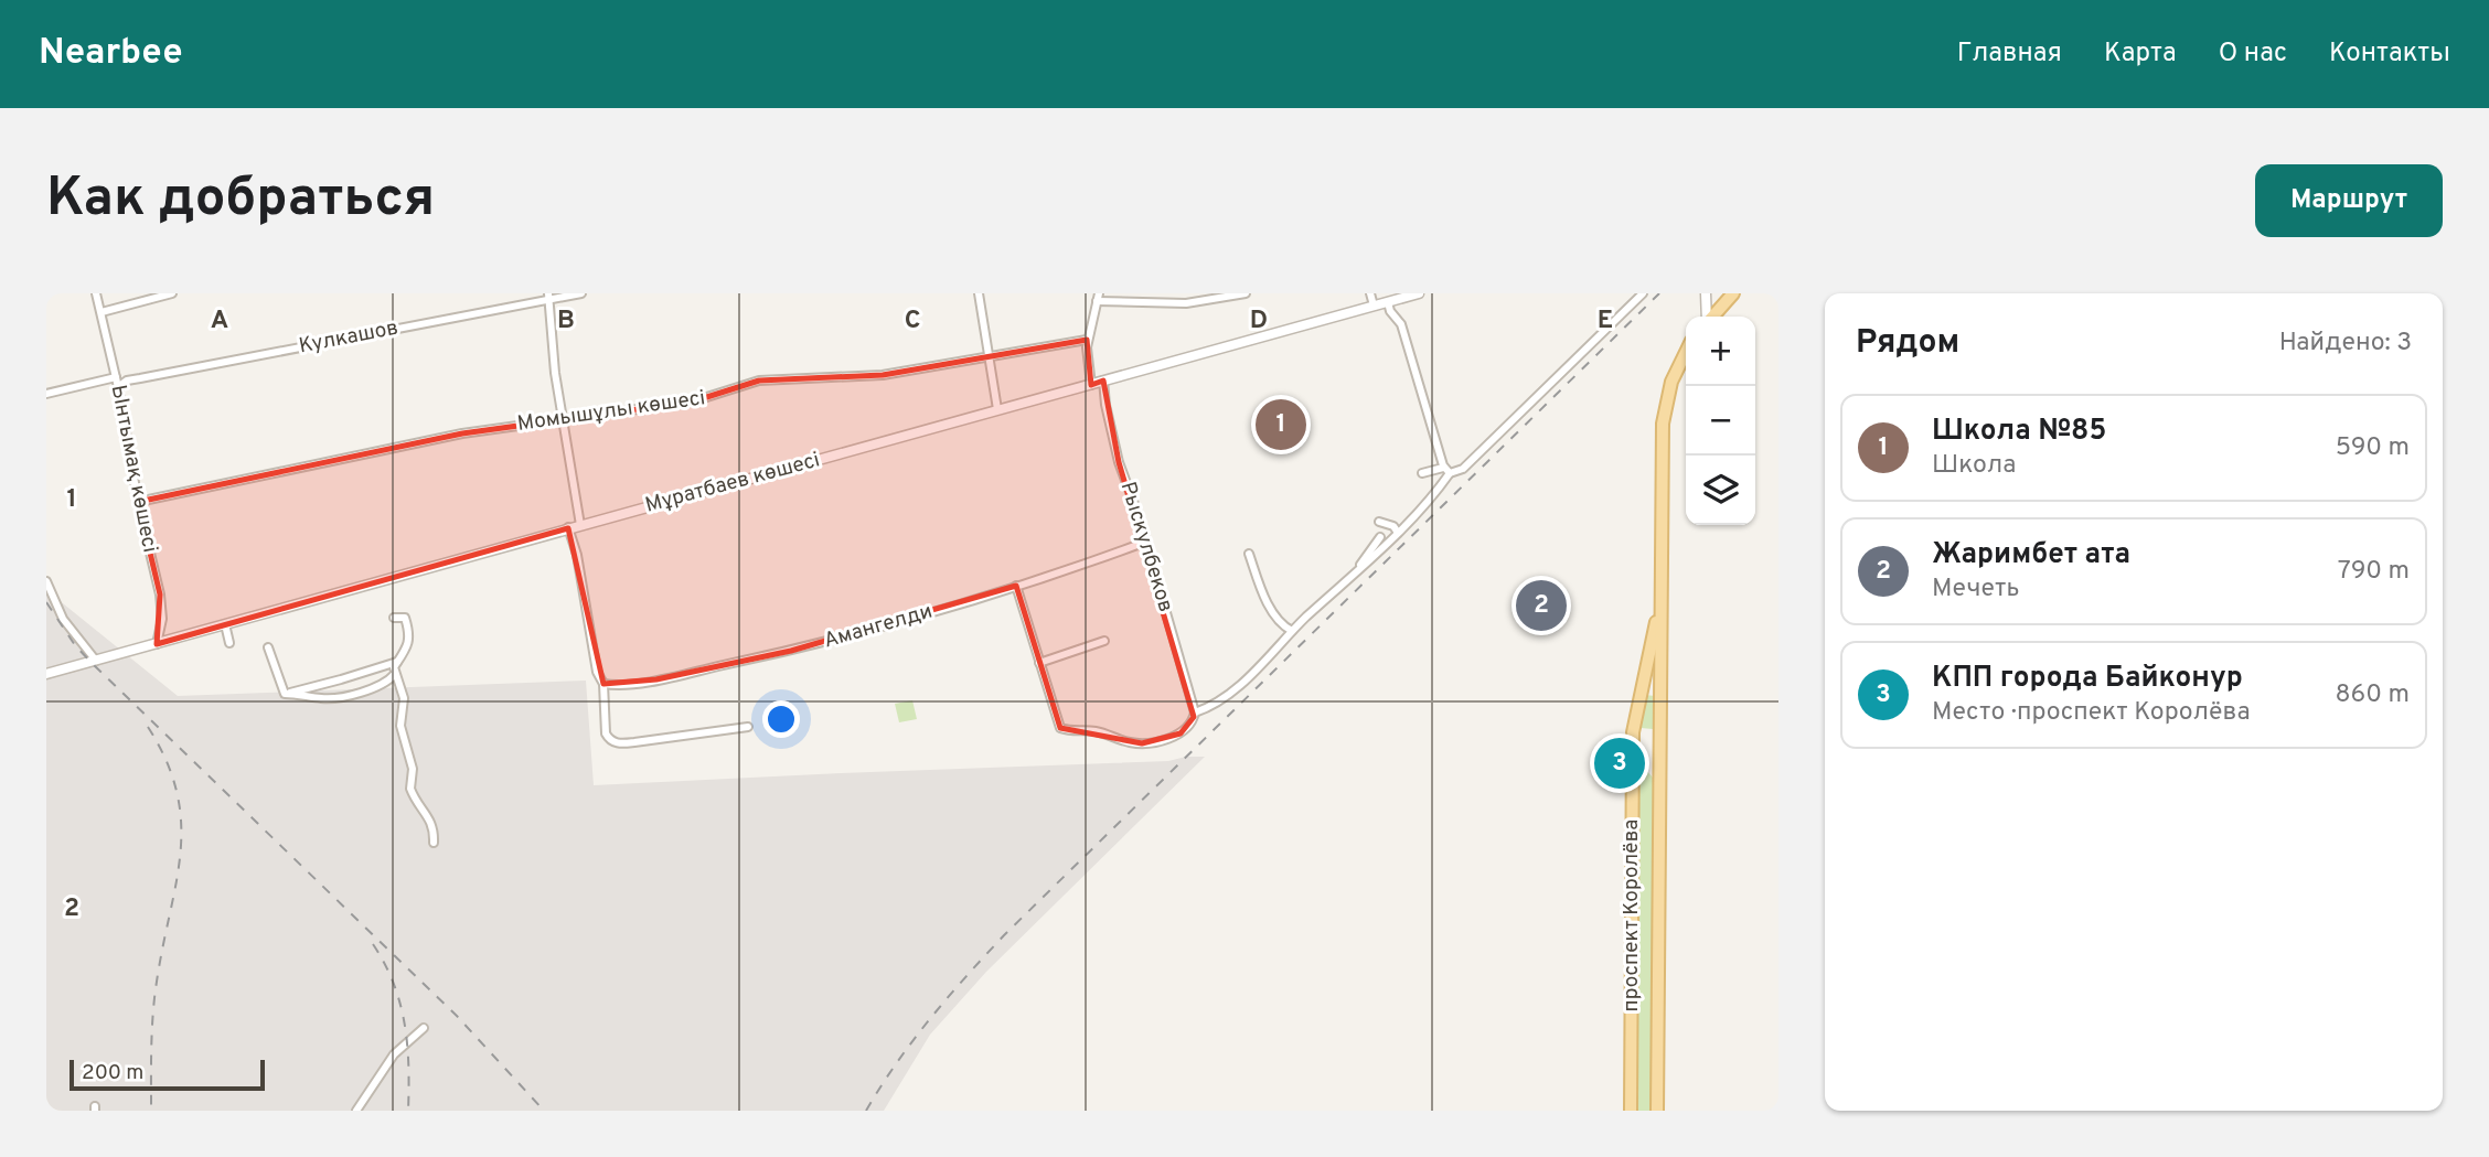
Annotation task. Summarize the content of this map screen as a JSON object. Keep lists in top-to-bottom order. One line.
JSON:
{"streets":{"main road":["проспект Королёва"],"street":["Кулкашов","Момышұлы көшесі","Ынтымақ көшесі","Мұратбаев көшесі","Рыскулбеков","Амангелди"]},"crossings":[["Кулкашов","Ынтымақ көшесі"],["Момышұлы көшесі","Ынтымақ көшесі"],["Ынтымақ көшесі","Мұратбаев көшесі"],["Мұратбаев көшесі","Рыскулбеков"],["Рыскулбеков","Амангелди"]],"scale_bar":"200 m","page":{"header":"Nearbee","nav":["Главная","Карта","О нас","Контакты"],"buttons":"Маршрут","title":"Как добраться","heading":["Рядом","Найдено: 3"],"map_buttons":["+","−"],"list":[{"mark":"1","name":"Школа №85","note":"Школа","value":"590 m"},{"mark":"2","name":"Жаримбет ата","note":"Мечеть","value":"790 m"},{"mark":"3","name":"КПП города Байконур","note":"Место · проспект Королёва","value":"860 m"}],"pins":["1","2","3"],"scale":"200 m"},"grid":{"columns":["A","B","C","D","E"],"rows":["1","2"]}}
